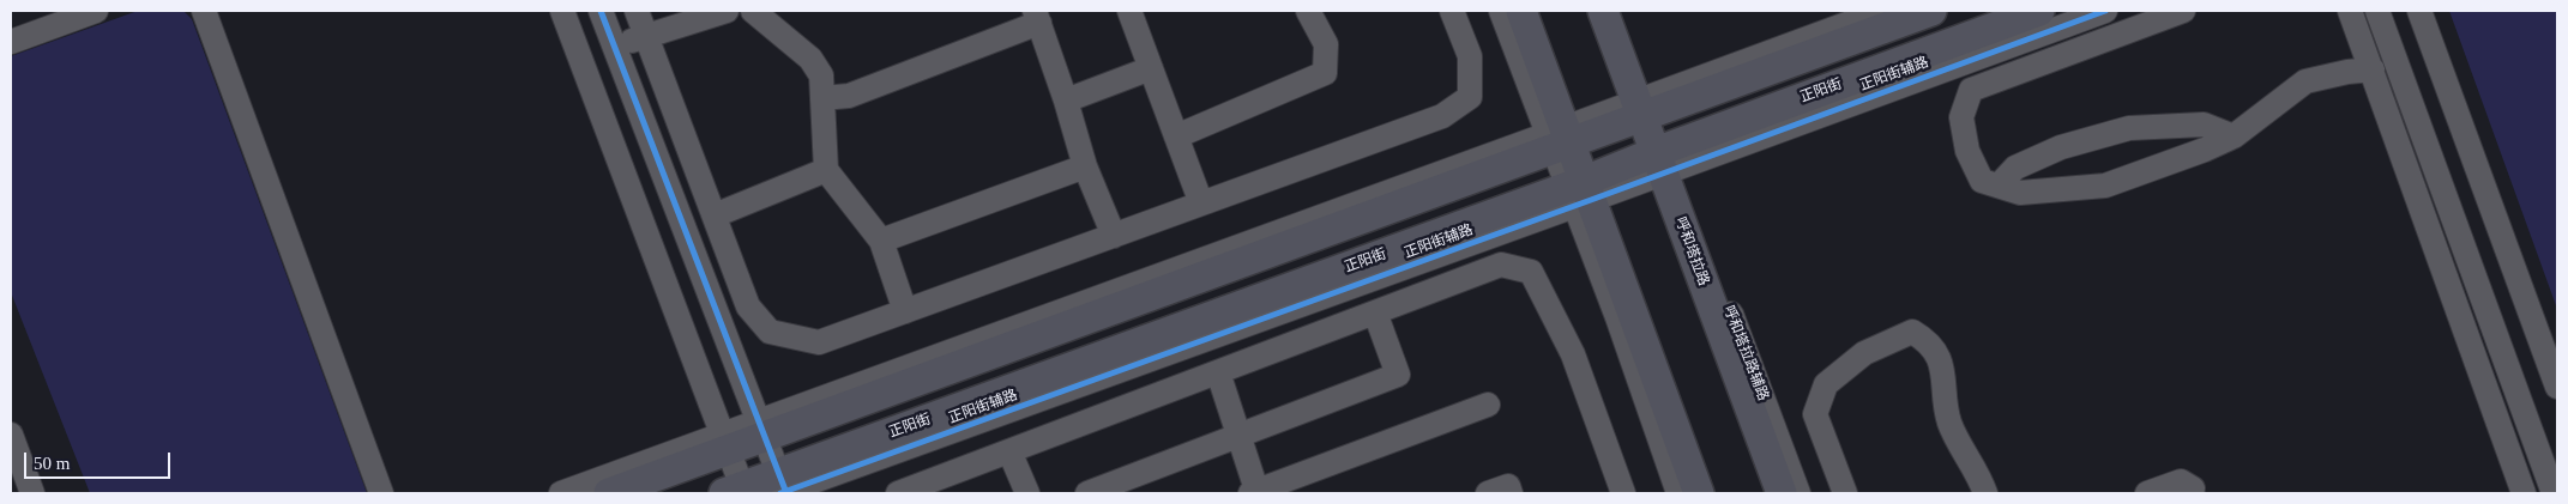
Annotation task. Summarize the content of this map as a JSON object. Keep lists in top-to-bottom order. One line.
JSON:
{"streets":{"main road":["正阳街","呼和塔拉路"],"street":["正阳街辅路","呼和塔拉路辅路"]},"crossings":[["正阳街辅路","正阳街"],["正阳街辅路","呼和塔拉路"],["正阳街辅路","呼和塔拉路辅路"],["正阳街","呼和塔拉路"],["正阳街","呼和塔拉路辅路"],["呼和塔拉路","呼和塔拉路辅路"]],"scale_bar":"50 m"}
